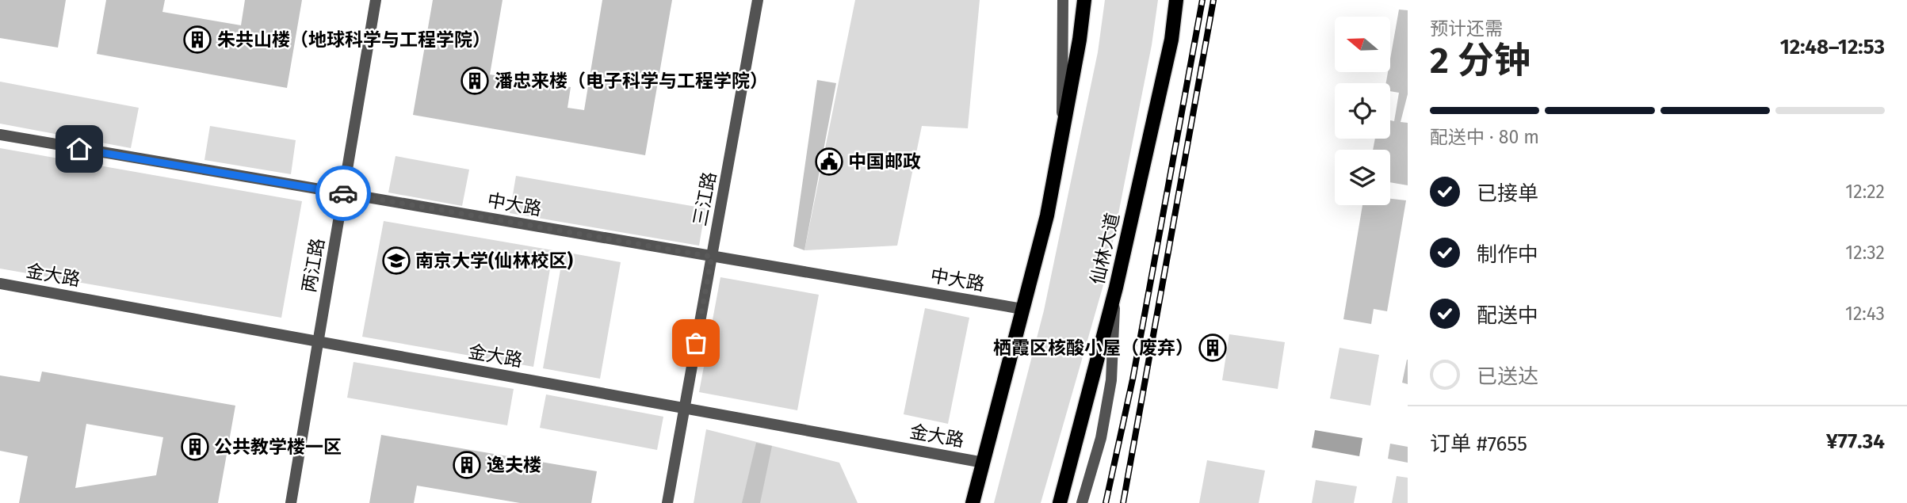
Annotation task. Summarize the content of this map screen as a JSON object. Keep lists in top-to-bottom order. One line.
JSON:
{"streets":{"main road":["仙林大道"],"street":["三江路","中大路","两江路","金大路"]},"crossings":[["三江路","中大路"],["三江路","金大路"],["中大路","两江路"],["两江路","金大路"]],"places":{"building":["朱共山楼（地球科学与工程学院）","潘忠来楼（电子科学与工程学院）","栖霞区核酸小屋（废弃）","公共教学楼一区","逸夫楼"],"public building":["中国邮政"],"school or university":["南京大学(仙林校区)"]},"north":"left","page":{"heading":["2 分钟","预计还需","12:48–12:53"],"panel":["订单 #7655","¥77.34"],"bar":"配送中 · 80 m","list":[["已接单","12:22"],["制作中","12:32"],["配送中","12:43"],"已送达"]}}
